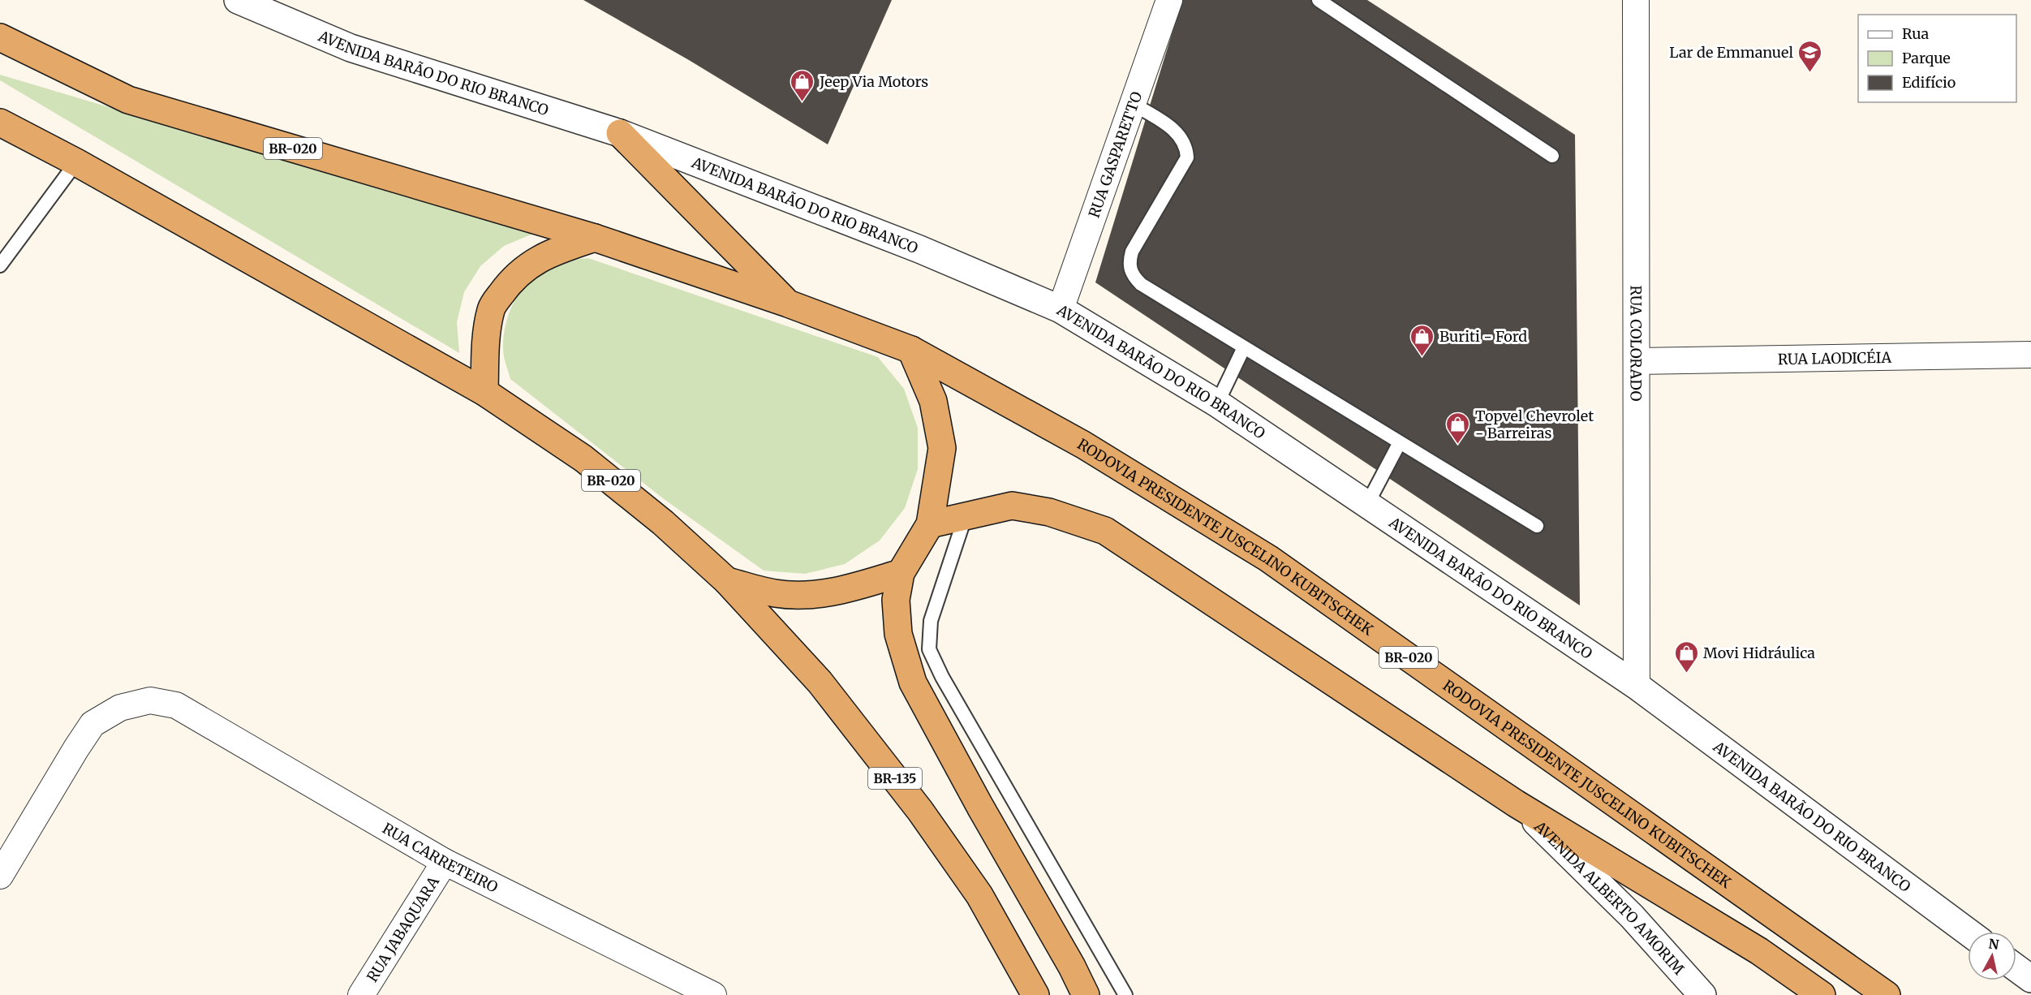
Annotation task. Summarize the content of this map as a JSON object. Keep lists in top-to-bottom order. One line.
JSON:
{"streets":{"highway":["BR-020","RODOVIA PRESIDENTE JUSCELINO KUBITSCHEK","BR-135"],"street":["AVENIDA BARÃO DO RIO BRANCO","RUA GASPARETTO","RUA COLORADO","RUA LAODICÉIA","RUA CARRETEIRO","AVENIDA ALBERTO AMORIM","RUA JABAQUARA"]},"crossings":[["AVENIDA BARÃO DO RIO BRANCO","RUA GASPARETTO"],["AVENIDA BARÃO DO RIO BRANCO","RUA COLORADO"],["BR-020","RODOVIA PRESIDENTE JUSCELINO KUBITSCHEK"],["BR-020","BR-135"],["RUA COLORADO","RUA LAODICÉIA"],["RUA CARRETEIRO","RUA JABAQUARA"]],"places":{"school or university":["Lar de Emmanuel"],"shop":["Jeep Via Motors","Buriti - Ford","Topvel Chevrolet - Barreiras","Movi Hidráulica"]},"legend":["Rua","Parque","Edifício"],"north":"top"}
